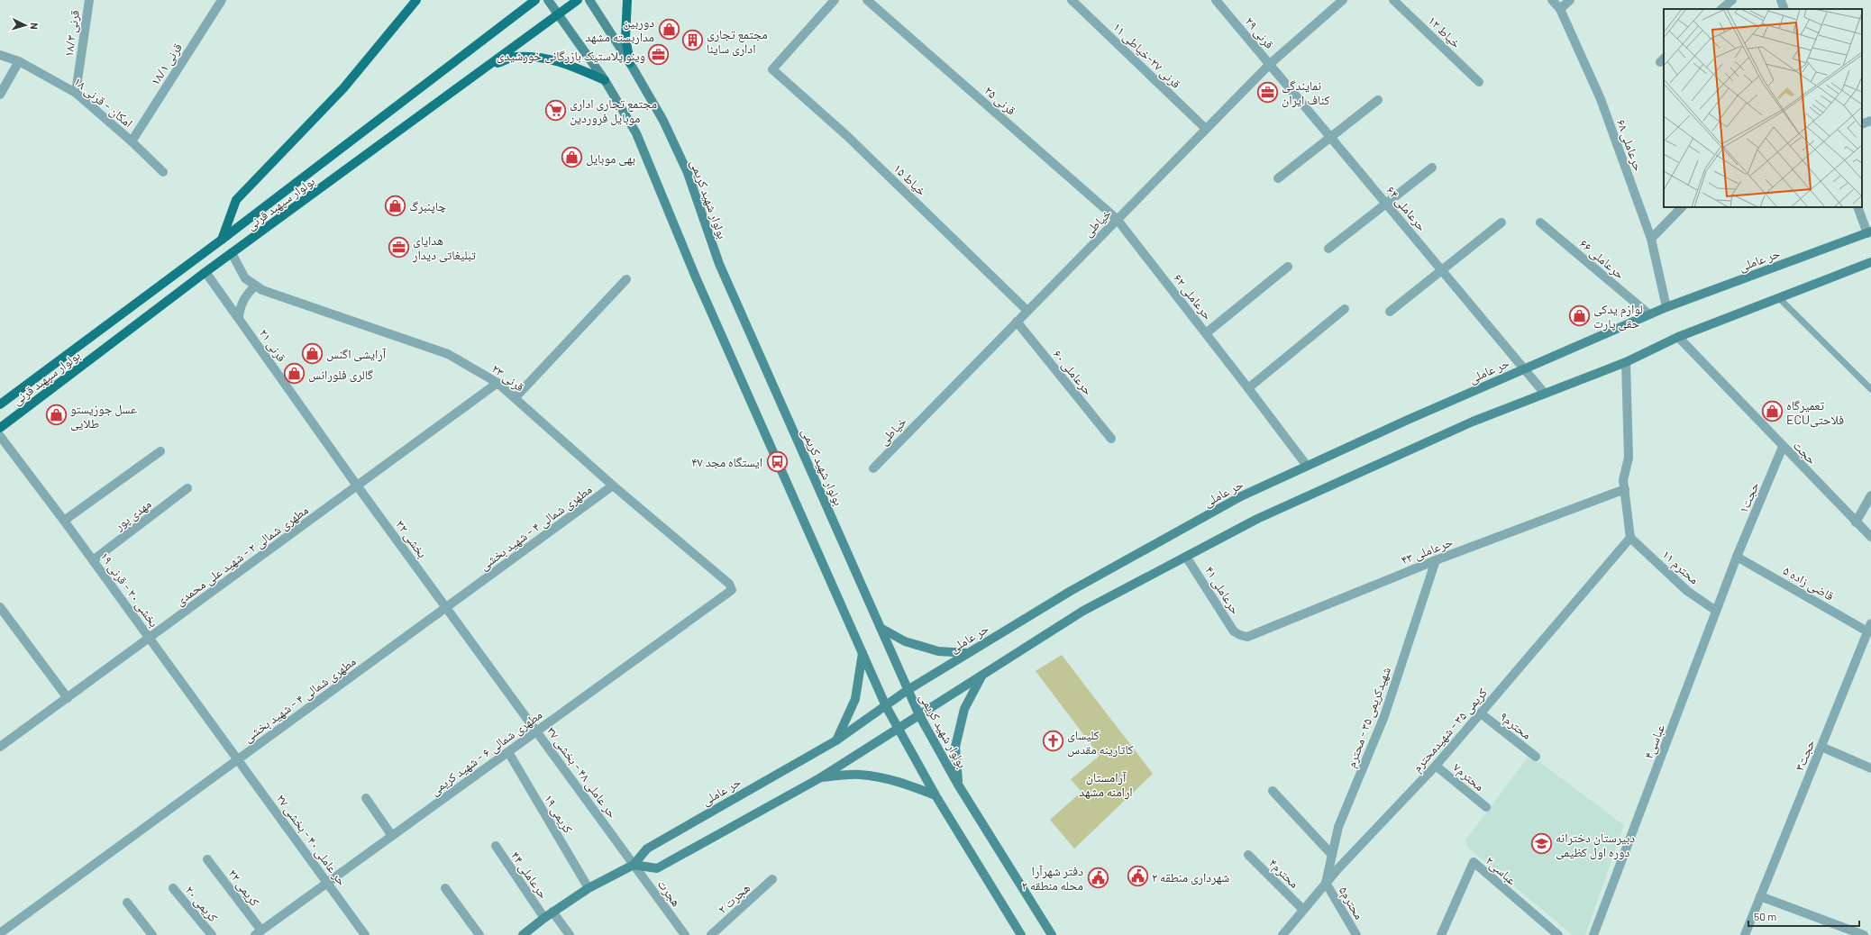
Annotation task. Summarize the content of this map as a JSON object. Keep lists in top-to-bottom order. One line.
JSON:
{"streets":{"main road":["بولوار شهید کریمی","بولوار سپهبد قرنی","حر عاملی"],"street":["خیاط ۱۲","قرنی ۲۹","قرنی ۱۸/۳","قرنی ۲۷-خیاطی ۱۱","قرنی ۱۸/۱","قرنی ۲۵","امکان - قرنی ۱۸","حرعاملی ۶۸","خیاط ۱۵","حرعاملی ۶۴","خیاطی","حرعاملی ۶۶","حرعاملی ۶۲","قرنی ۲۱","حرعاملی ۶۰","قرنی ۲۳","حجت","حجت۱","مهدی پور","مطهری شمالی ۴ - شهید بخشی","بخشی ۳۲","حرعاملی ۴۳","مطهری شمالی ۲ - شهید علی محمدی","محترم ۱۱","قاضی زاده ۵","بخشی ۲۰ - قرنی ۱۹","حرعاملی ۴۱","شهیدکریمی ۳۵ - محترم","محترم۹","کریمی ۳۵ - شهیدمحترم","عباسی۴","مطهری شمالی ۶ - شهید کریمی","حجت۳","حر عاملی ۴۸ - بخشی ۳۷","محترم۷","کریمی ۱۹","حر عاملی ۴۰ - بخشی ۲۷","عباسی۲","محترم۴","حرعاملی ۴۴","کریمی ۲۲","هجرت","هجرت ۲","محترم۵","کریمی ۲۰"]},"crossings":[["قرنی ۲۹","حرعاملی ۶۴"],["قرنی ۲۹","خیاطی"],["قرنی ۱۸/۳","امکان - قرنی ۱۸"],["قرنی ۲۷-خیاطی ۱۱","خیاطی"],["قرنی ۱۸/۱","امکان - قرنی ۱۸"],["قرنی ۲۵","خیاطی"],["قرنی ۲۵","حرعاملی ۶۲"],["حرعاملی ۶۸","حر عاملی"],["خیاط ۱۵","خیاطی"],["بولوار شهید کریمی","حر عاملی"],["بولوار سپهبد قرنی","قرنی ۲۱"],["بولوار سپهبد قرنی","قرنی ۲۳"],["حرعاملی ۶۴","خیاطی"],["حرعاملی ۶۴","حر عاملی"],["خیاطی","حرعاملی ۶۲"],["خیاطی","حرعاملی ۶۰"],["حرعاملی ۶۶","حر عاملی"],["حر عاملی","حرعاملی ۶۲"],["حر عاملی","حر عاملی ۴۸ - بخشی ۳۷"],["حر عاملی","کریمی ۱۹"],["حر عاملی","حرعاملی ۴۴"],["حر عاملی","هجرت"],["قرنی ۲۱","بخشی ۳۲"],["قرنی ۲۱","مطهری شمالی ۲ - شهید علی محمدی"],["قرنی ۲۳","مطهری شمالی ۴ - شهید بخشی"],["قرنی ۲۳","مطهری شمالی ۲ - شهید علی محمدی"],["قرنی ۲۳","مطهری شمالی ۶ - شهید کریمی"],["حجت","حجت۱"],["حجت۱","قاضی زاده ۵"],["حجت۱","عباسی۴"],["مهدی پور","بخشی ۲۰ - قرنی ۱۹"],["مطهری شمالی ۴ - شهید بخشی","بخشی ۳۲"],["مطهری شمالی ۴ - شهید بخشی","بخشی ۲۰ - قرنی ۱۹"],["مطهری شمالی ۴ - شهید بخشی","حر عاملی ۴۸ - بخشی ۳۷"],["مطهری شمالی ۴ - شهید بخشی","حر عاملی ۴۰ - بخشی ۲۷"],["بخشی ۳۲","مطهری شمالی ۲ - شهید علی محمدی"],["بخشی ۳۲","حر عاملی ۴۸ - بخشی ۳۷"],["حرعاملی ۴۳","حرعاملی ۴۱"],["حرعاملی ۴۳","شهیدکریمی ۳۵ - محترم"],["مطهری شمالی ۲ - شهید علی محمدی","بخشی ۲۰ - قرنی ۱۹"],["محترم ۱۱","کریمی ۳۵ - شهیدمحترم"],["محترم ۱۱","عباسی۴"],["قاضی زاده ۵","عباسی۴"],["قاضی زاده ۵","حجت۳"],["بخشی ۲۰ - قرنی ۱۹","حر عاملی ۴۰ - بخشی ۲۷"],["شهیدکریمی ۳۵ - محترم","کریمی ۳۵ - شهیدمحترم"],["شهیدکریمی ۳۵ - محترم","محترم۵"],["محترم۹","کریمی ۳۵ - شهیدمحترم"],["کریمی ۳۵ - شهیدمحترم","محترم۷"],["کریمی ۳۵ - شهیدمحترم","محترم۴"],["کریمی ۳۵ - شهیدمحترم","محترم۵"],["مطهری شمالی ۶ - شهید کریمی","حر عاملی ۴۸ - بخشی ۳۷"],["مطهری شمالی ۶ - شهید کریمی","کریمی ۱۹"],["مطهری شمالی ۶ - شهید کریمی","حر عاملی ۴۰ - بخشی ۲۷"],["مطهری شمالی ۶ - شهید کریمی","کریمی ۲۲"],["حر عاملی ۴۸ - بخشی ۳۷","هجرت"]],"parks":["آرامستان ارامنه مشهد"],"places":{"shop":["دوربین مداربسته مشهد","بهی موبایل","چاپنبرگ","لوازم یدکی حقی پارت","آرایشی اگنس","گالری فلورانس","تعمیرگاه ECUفلاحتی","عسل جوزیستو طلایی"],"building":["مجتمع تجاری اداری ساینا"],"office":["وینو پلاستیک بازرگانی خورشیدی","نمایندگی کناف ایران","هدایای تبلیغاتی دیدار"],"supermarket":["مجتمع تجاری اداری موبایل فروردین"],"bus stop":["ایستگاه مجد ۴۷"],"church":["کلیسای کاتارینه مقدس"],"school or university":["دبیرستان دخترانه دوره اول کظیمی"],"public building":["شهرداری منطقه ۲","دفتر شهرآرا محله منطقه ۲"]},"scale_bar":"50 m","north":"right"}
